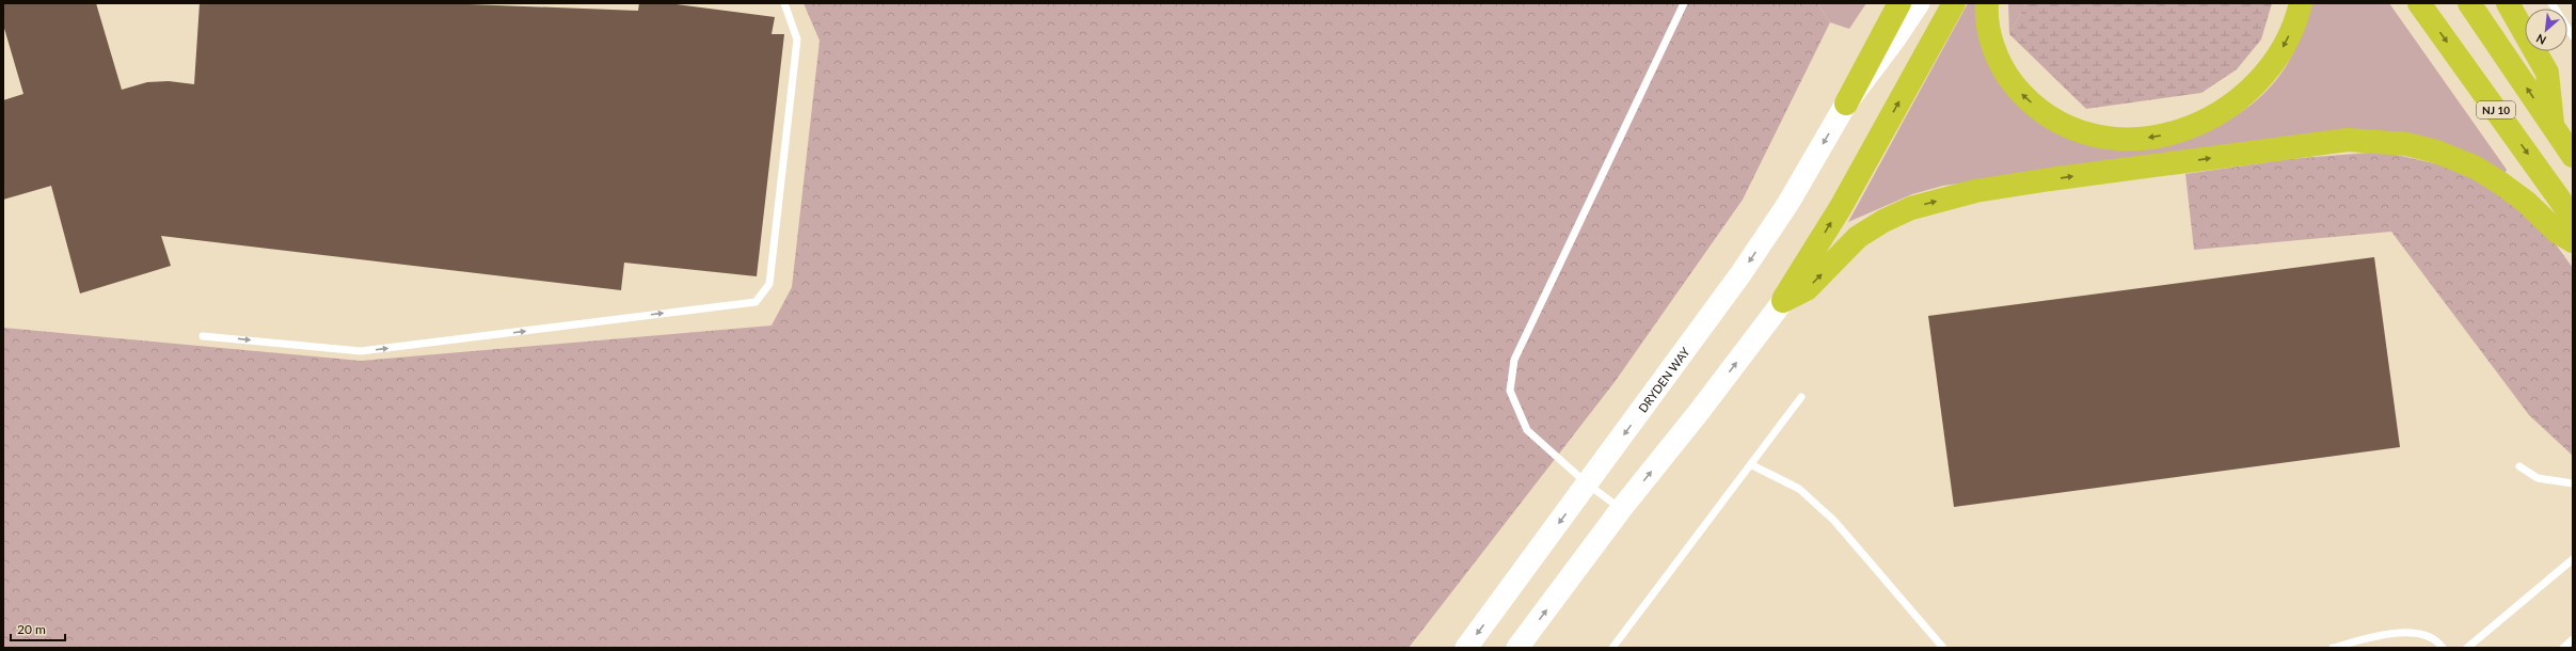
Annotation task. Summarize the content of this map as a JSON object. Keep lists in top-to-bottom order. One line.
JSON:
{"streets":{"highway":["NJ 10"],"street":["DRYDEN WAY"]},"scale_bar":"20 m","north":"bottom left"}
